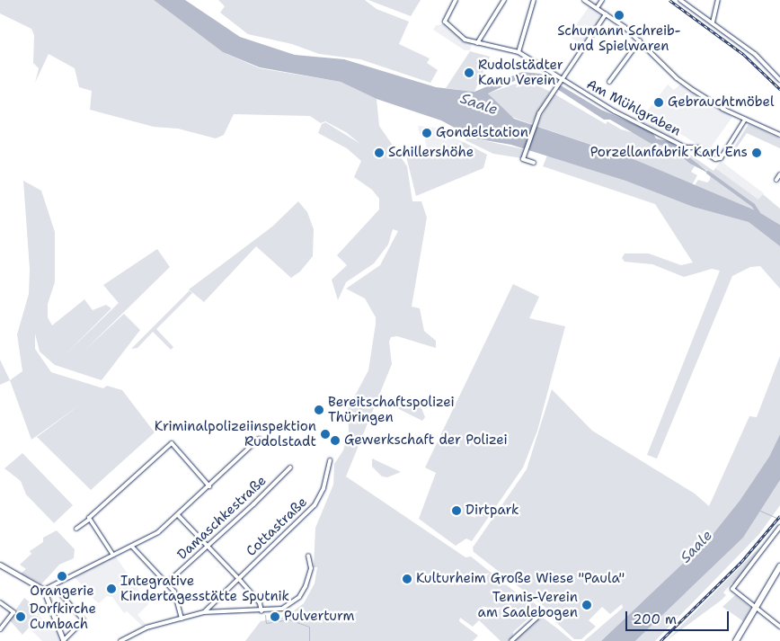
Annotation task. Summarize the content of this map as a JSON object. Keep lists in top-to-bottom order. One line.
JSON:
{"streets":{"street":["Am Mühlgraben","Damaschkestraße","Cottastraße"]},"water":["Saale"],"places":["Schumann Schreib- und Spielwaren","Rudolstädter Kanu Verein","Gebrauchtmöbel","Gondelstation","Schillershöhe","Porzellanfabrik Karl Ens","Bereitschaftspolizei Thüringen","Kriminalpolizeiinspektion Rudolstadt","Gewerkschaft der Polizei","Dirtpark","Orangerie","Kulturheim Große Wiese \"Paula\"","Integrative Kindertagesstätte Sputnik","Tennis-Verein am Saalebogen","Dorfkirche Cumbach","Pulverturm"],"scale_bar":"200 m"}
